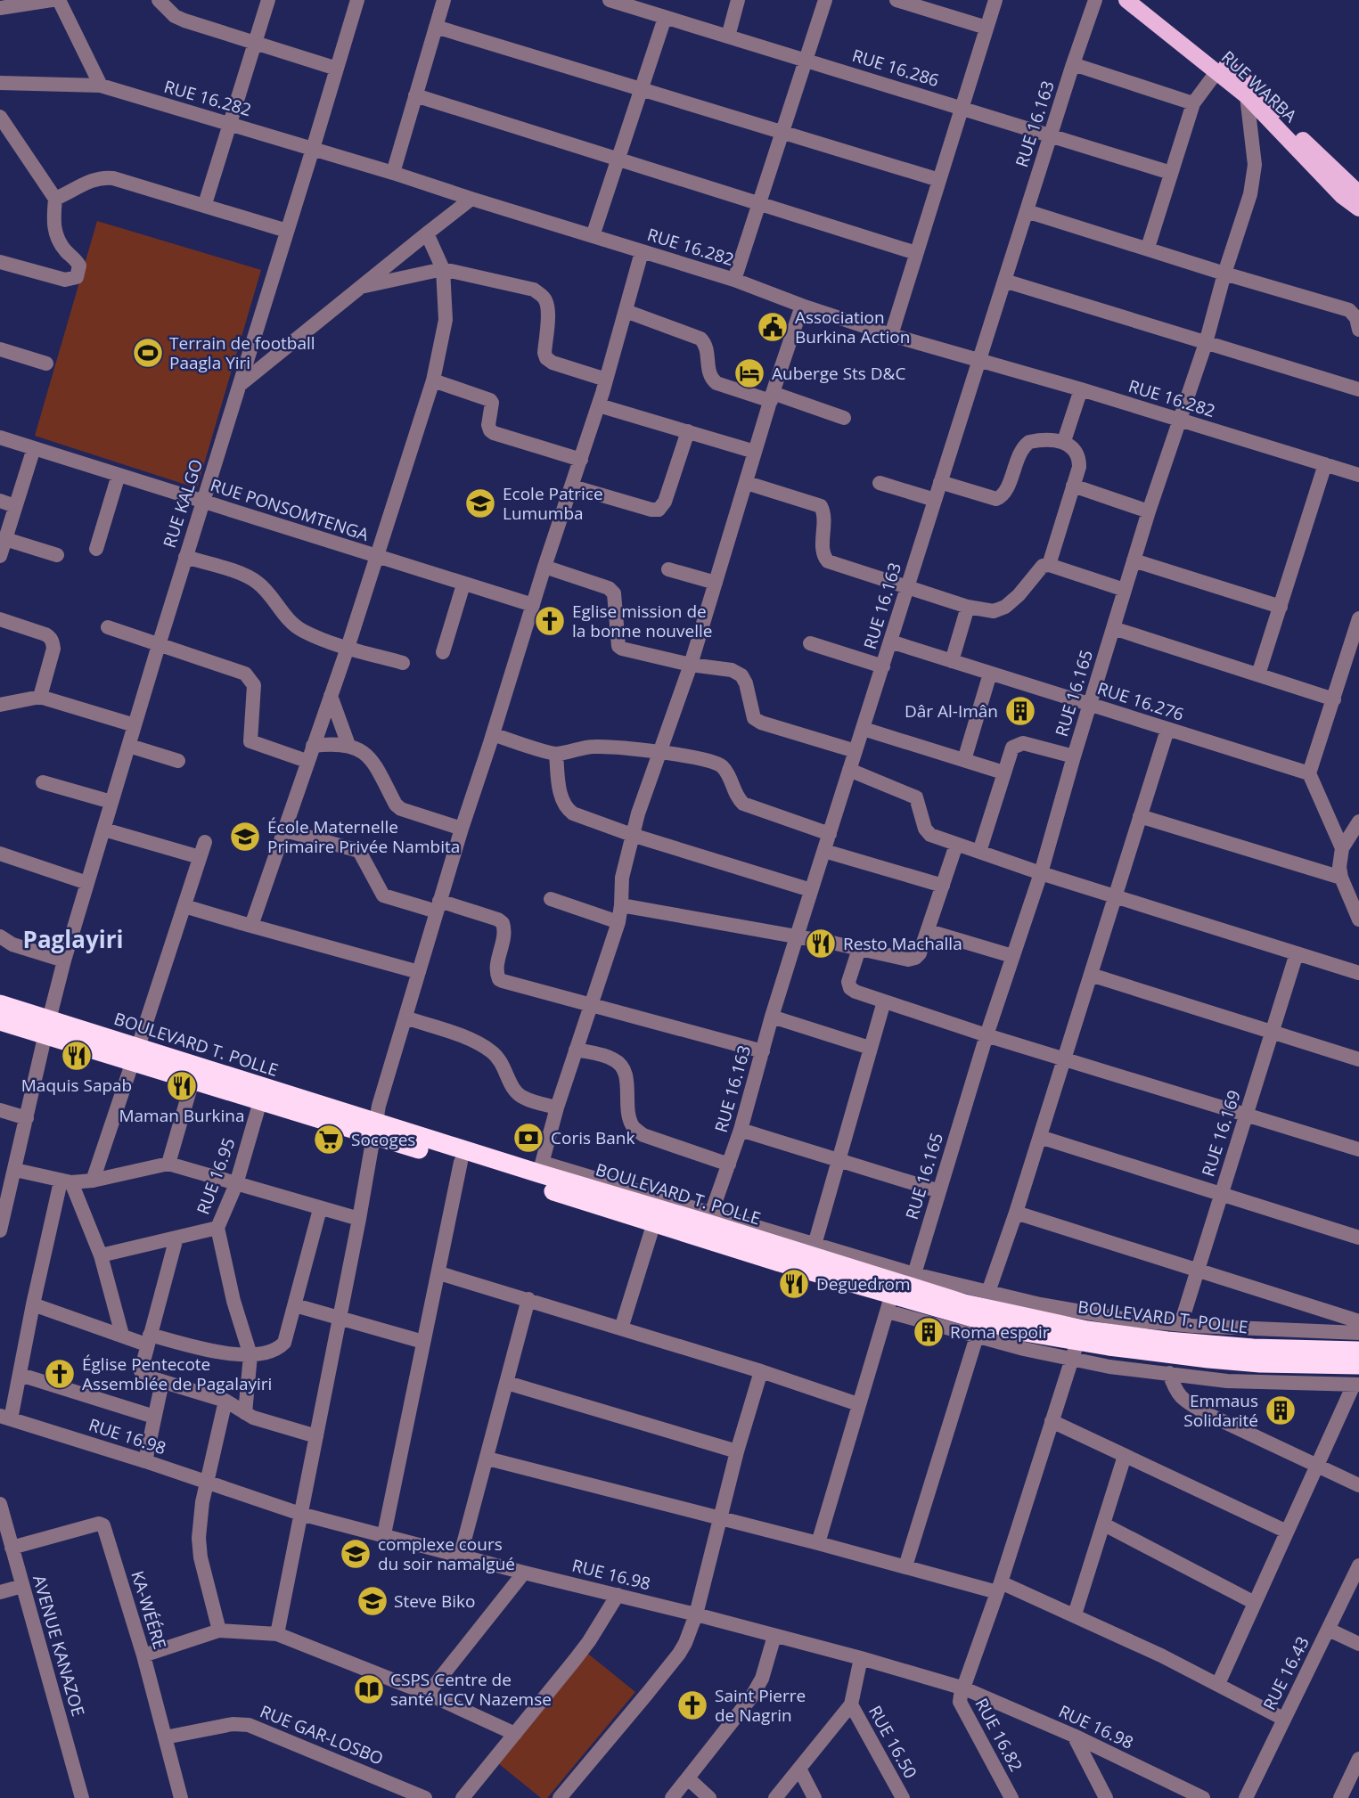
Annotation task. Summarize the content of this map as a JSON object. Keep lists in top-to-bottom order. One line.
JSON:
{"streets":{"highway":["BOULEVARD T. POLLE"],"main road":["RUE WARBA"],"street":["RUE 16.286","RUE 16.282","RUE 16.163","RUE KALGO","RUE PONSOMTENGA","RUE 16.165","RUE 16.276","RUE 16.169","RUE 16.95","RUE 16.98","KA-WÉÉRE","AVENUE KANAZOE","RUE 16.43","RUE GAR-LOSBO","RUE 16.82","RUE 16.50"]},"crossings":[["RUE 16.286","RUE 16.163"],["RUE WARBA","RUE 16.165"],["RUE 16.282","RUE 16.163"],["RUE 16.282","RUE KALGO"],["RUE 16.282","RUE 16.165"],["RUE 16.163","RUE 16.276"],["RUE 16.163","BOULEVARD T. POLLE"],["RUE KALGO","RUE PONSOMTENGA"],["RUE KALGO","BOULEVARD T. POLLE"],["RUE 16.165","RUE 16.276"],["RUE 16.165","BOULEVARD T. POLLE"],["BOULEVARD T. POLLE","RUE 16.95"],["RUE 16.98","RUE 16.82"],["KA-WÉÉRE","AVENUE KANAZOE"],["KA-WÉÉRE","RUE GAR-LOSBO"]],"districts":["Paglayiri"],"places":{"public building":["Association Burkina Action"],"sports":["Terrain de football Paagla Yiri"],"hotel":["Auberge Sts D&C"],"school or university":["Ecole Patrice Lumumba","École Maternelle Primaire Privée Nambita","complexe cours du soir namalgué","Steve Biko"],"church":["Eglise mission de la bonne nouvelle","Église Pentecote Assemblée de Pagalayiri","Saint Pierre de Nagrin"],"building":["Dâr Al-Imân","Roma espoir","Emmaus Solidarité"],"restaurant":["Resto Machalla","Maquis Sapab","Maman Burkina","Deguedrom"],"bank":["Coris Bank"],"supermarket":["Socoges"],"library":["CSPS Centre de santé ICCV Nazemse"]}}
